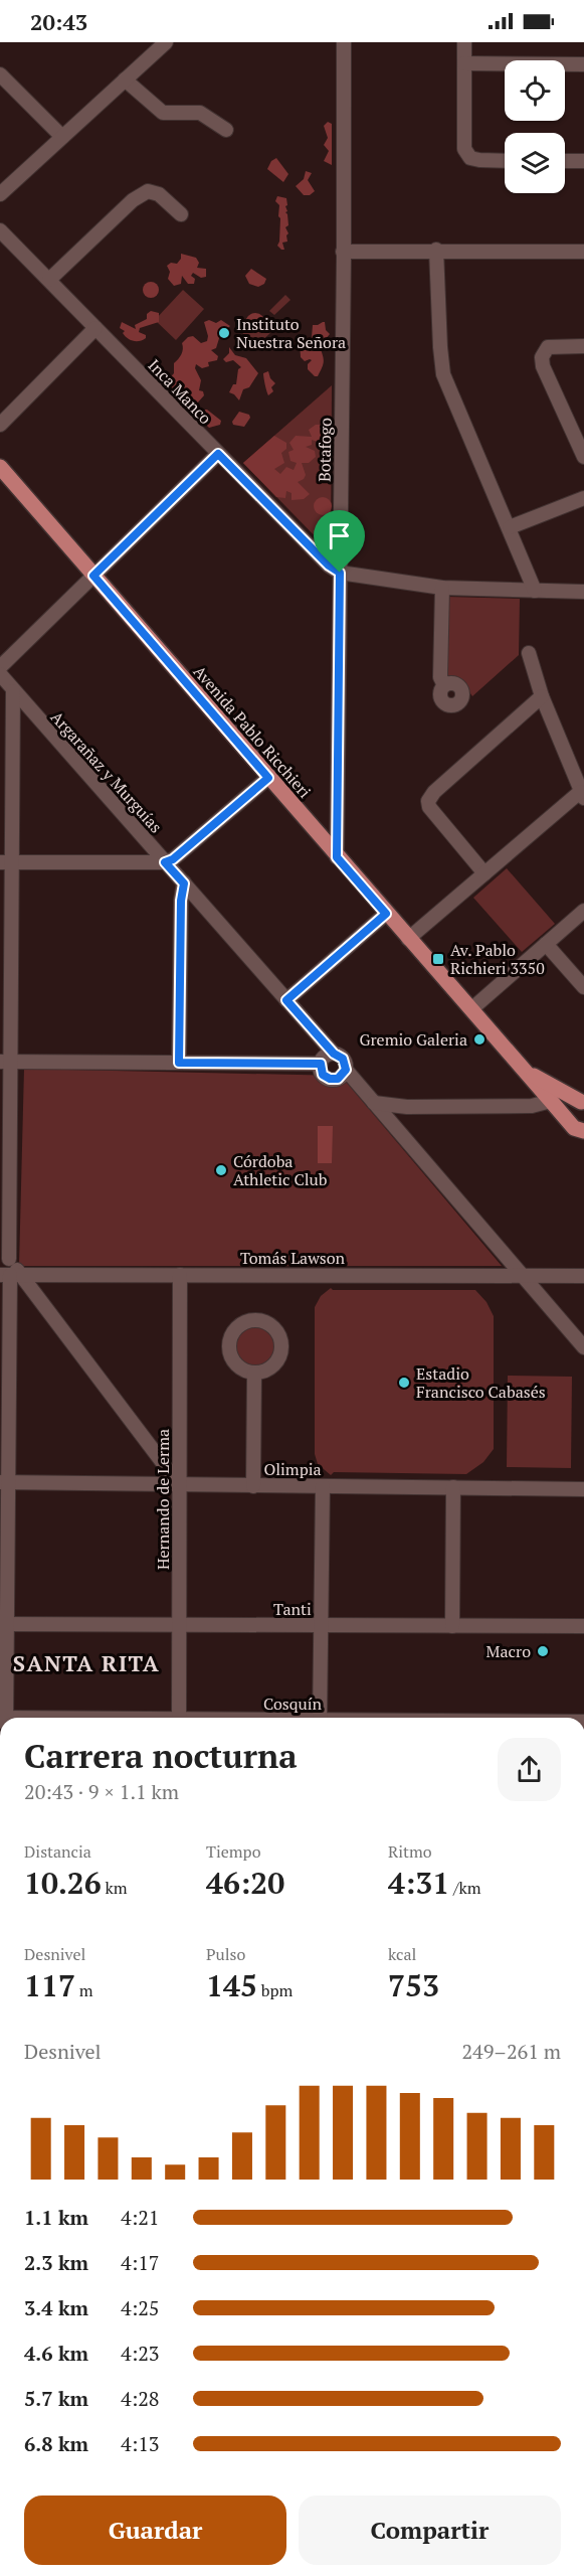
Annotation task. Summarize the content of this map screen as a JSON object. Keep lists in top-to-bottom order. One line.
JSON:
{"streets":{"main road":["Avenida Pablo Ricchieri"],"street":["Inca Manco","Botafogo","Argarañaz y Murguías","Tomás Lawson","Olimpia","Hernando de Lerma","Tanti"]},"crossings":[["Inca Manco","Botafogo"],["Botafogo","Avenida Pablo Ricchieri"],["Tomás Lawson","Hernando de Lerma"],["Olimpia","Hernando de Lerma"],["Hernando de Lerma","Tanti"]],"districts":["SANTA RITA"],"places":{"other":["Instituto Nuestra Señora","Gremio Galeria","Córdoba Athletic Club","Estadio Francisco Cabasés","Macro"],"transit":["Av. Pablo Richieri 3350"]},"page":{"status":"20:43","heading":["Carrera nocturna","20:43 · 9 × 1.1 km"],"stats":[["Distancia","10.26 km"],["Tiempo","46:20"],["Ritmo","4:31 /km"],["Desnivel","117 m"],["Pulso","145 bpm"],["kcal","753"]],"chart":["Desnivel","249–261 m"],"list":[{"name":"1.1 km","note":"4:21"},{"name":"2.3 km","note":"4:17"},{"name":"3.4 km","note":"4:25"},{"name":"4.6 km","note":"4:23"},{"name":"5.7 km","note":"4:28"},{"name":"6.8 km","note":"4:13"}],"buttons":["Guardar","Compartir"]}}
